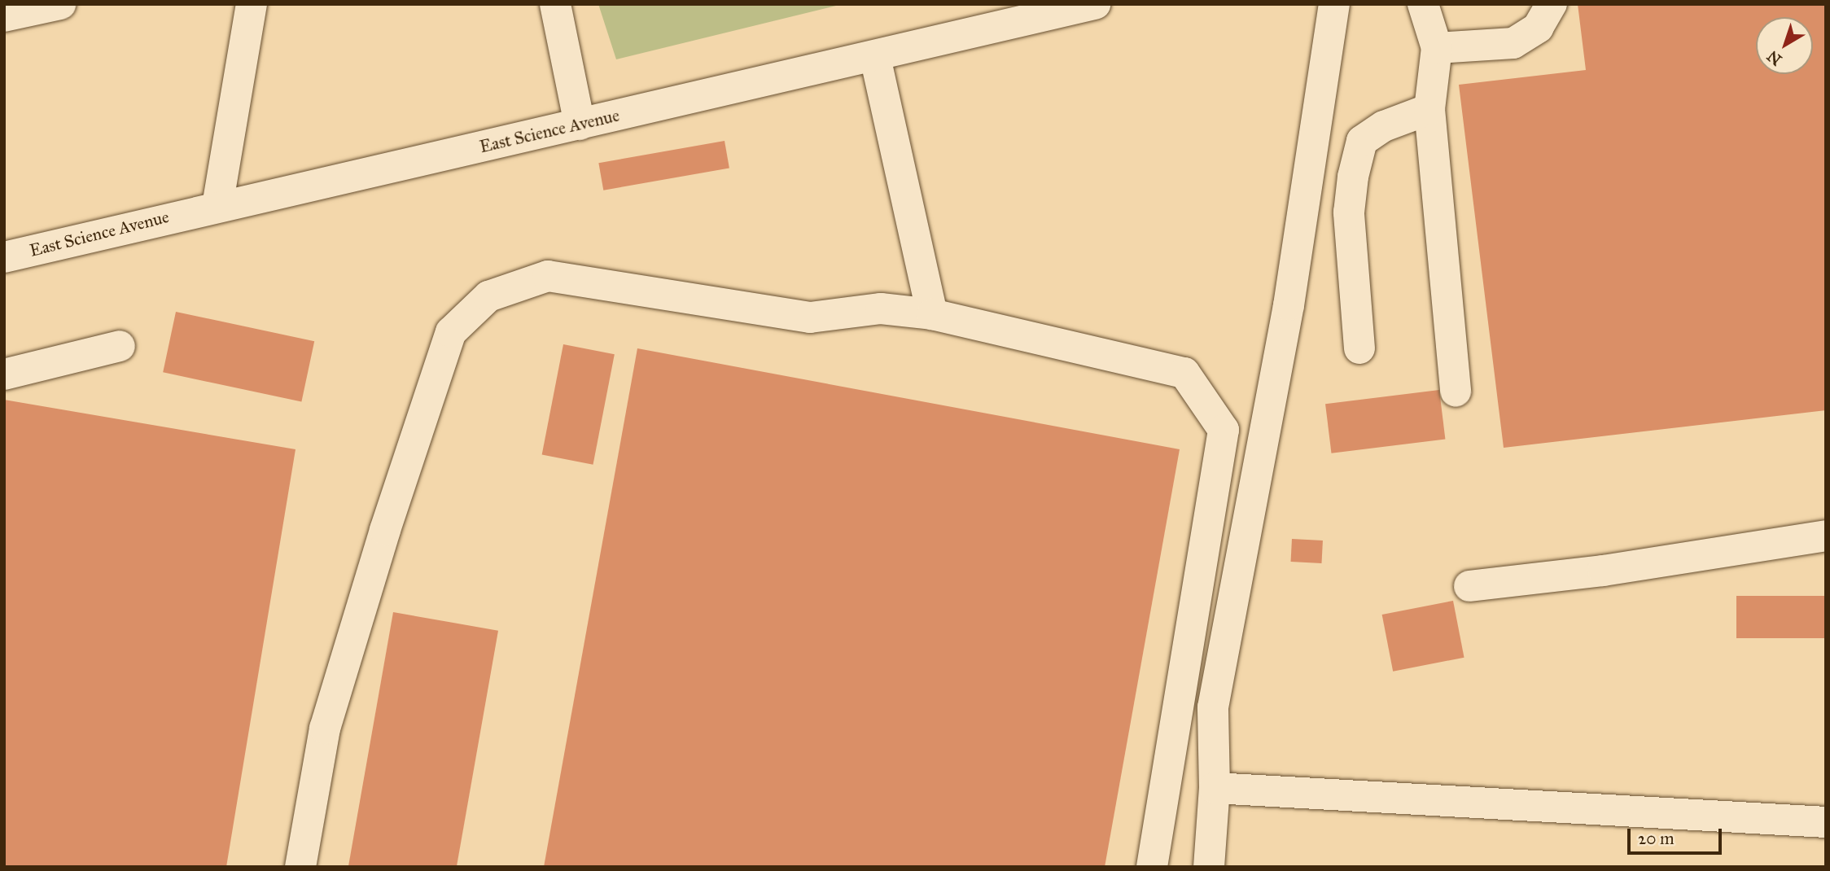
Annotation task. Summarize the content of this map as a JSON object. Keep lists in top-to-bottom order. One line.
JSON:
{"streets":{"street":["East Science Avenue"]},"scale_bar":"20 m","north":"bottom left"}
